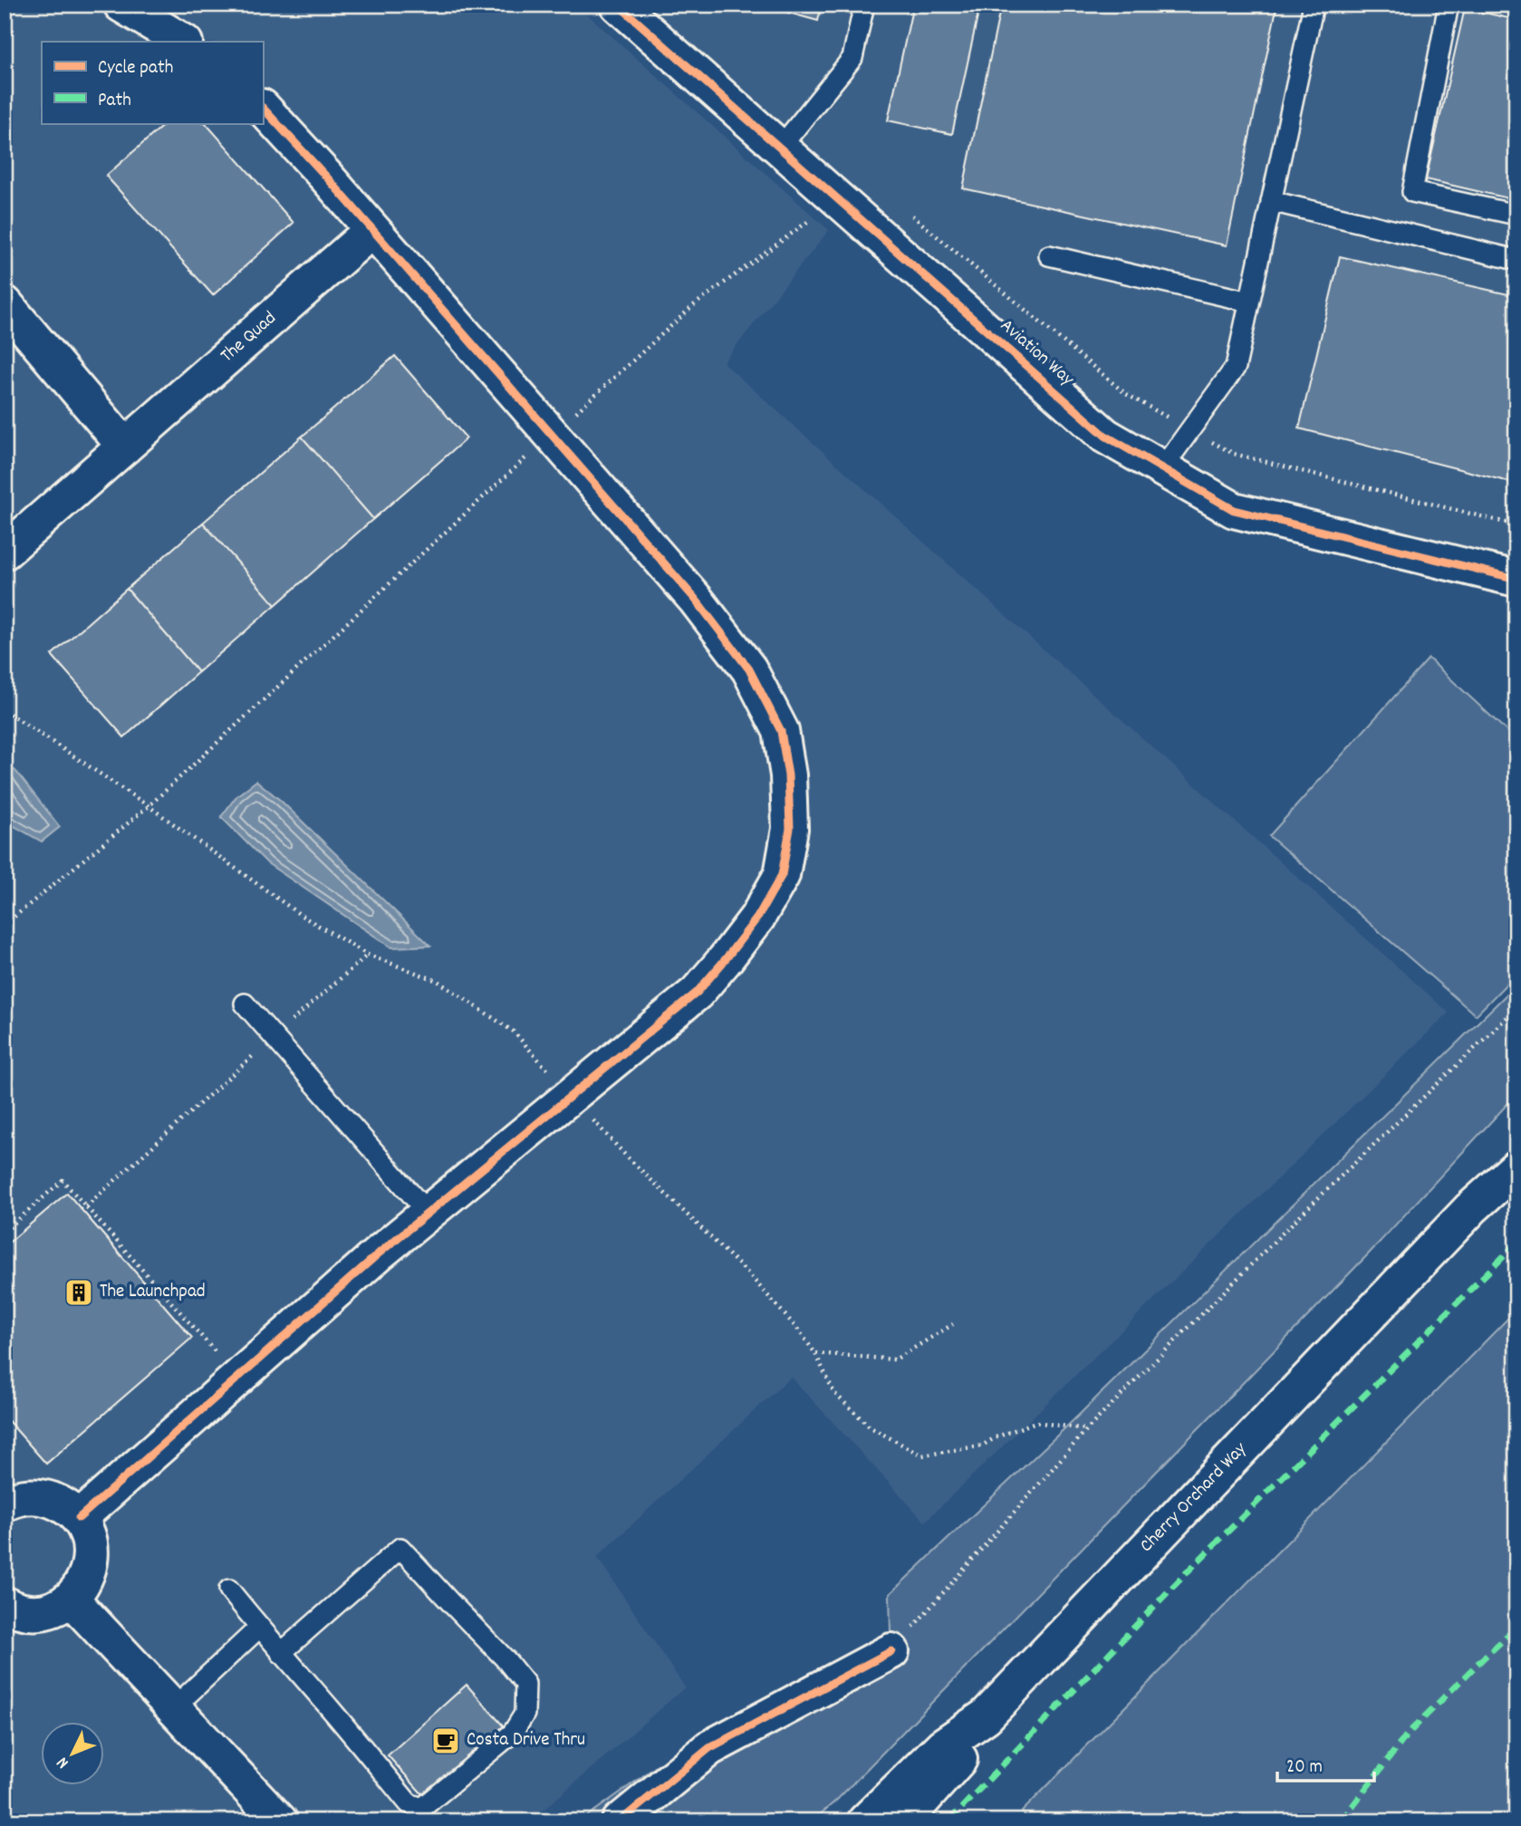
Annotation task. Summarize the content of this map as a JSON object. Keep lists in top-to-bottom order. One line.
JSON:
{"streets":{"street":["The Quad","Aviation Way","Cherry Orchard Way"]},"places":{"building":["The Launchpad"],"cafe":["Costa Drive Thru"]},"legend":["Cycle path","Path"],"scale_bar":"20 m","north":"bottom left"}
